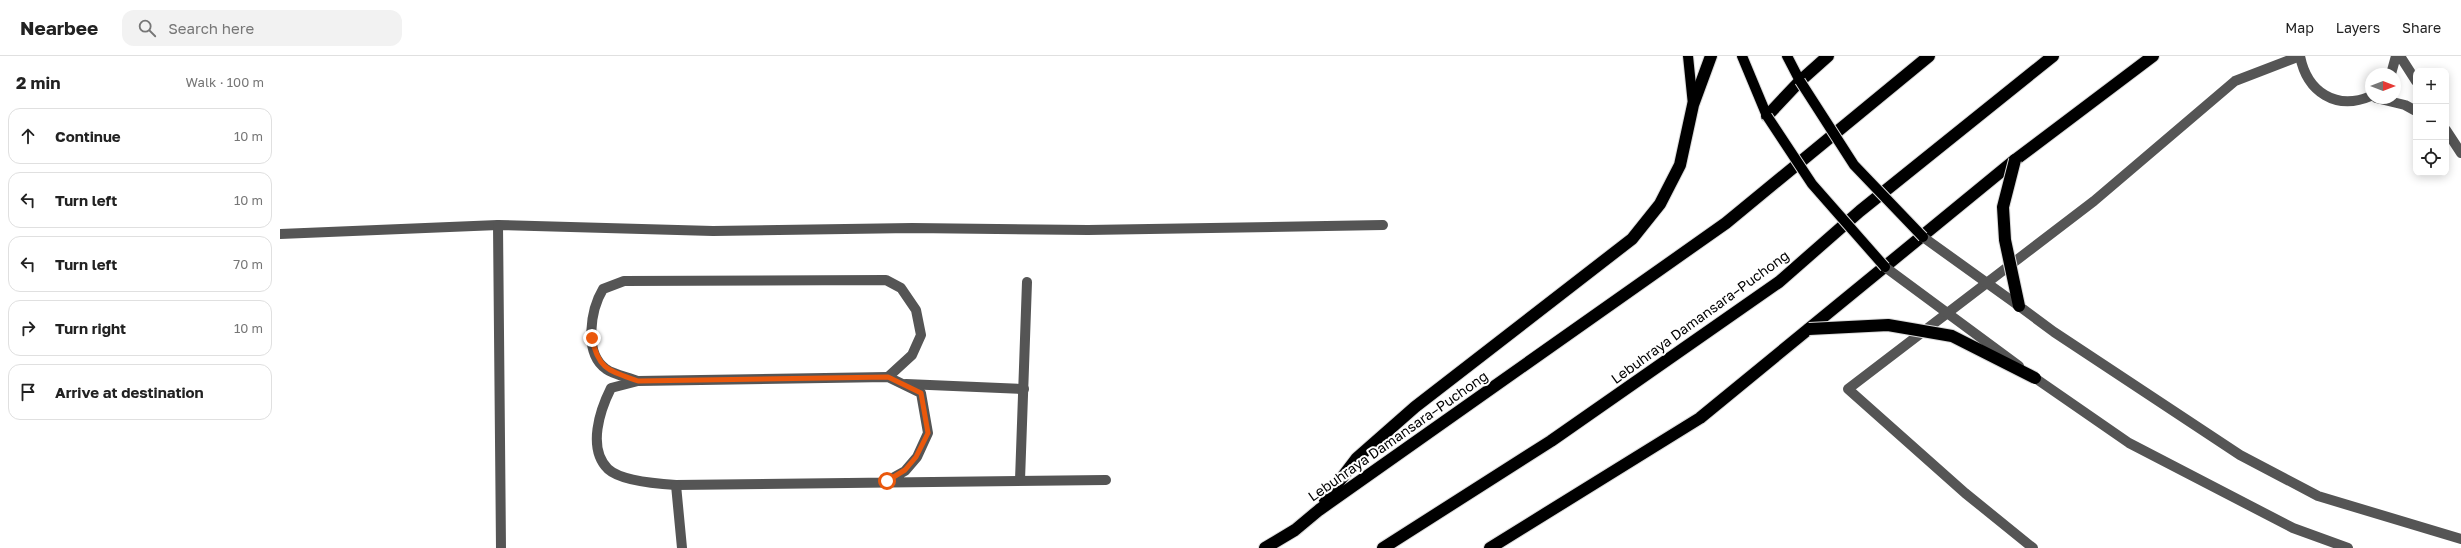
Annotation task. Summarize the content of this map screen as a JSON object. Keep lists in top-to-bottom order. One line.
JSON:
{"streets":{"highway":["Lebuhraya Damansara–Puchong"]},"north":"right","page":{"header":"Nearbee","search":"Search here","nav":["Map","Layers","Share"],"heading":["2 min","Walk · 100 m"],"map_buttons":["+","−"],"list":[["Continue","10 m"],["Turn left","10 m"],["Turn left","70 m"],["Turn right","10 m"],"Arrive at destination"]}}
